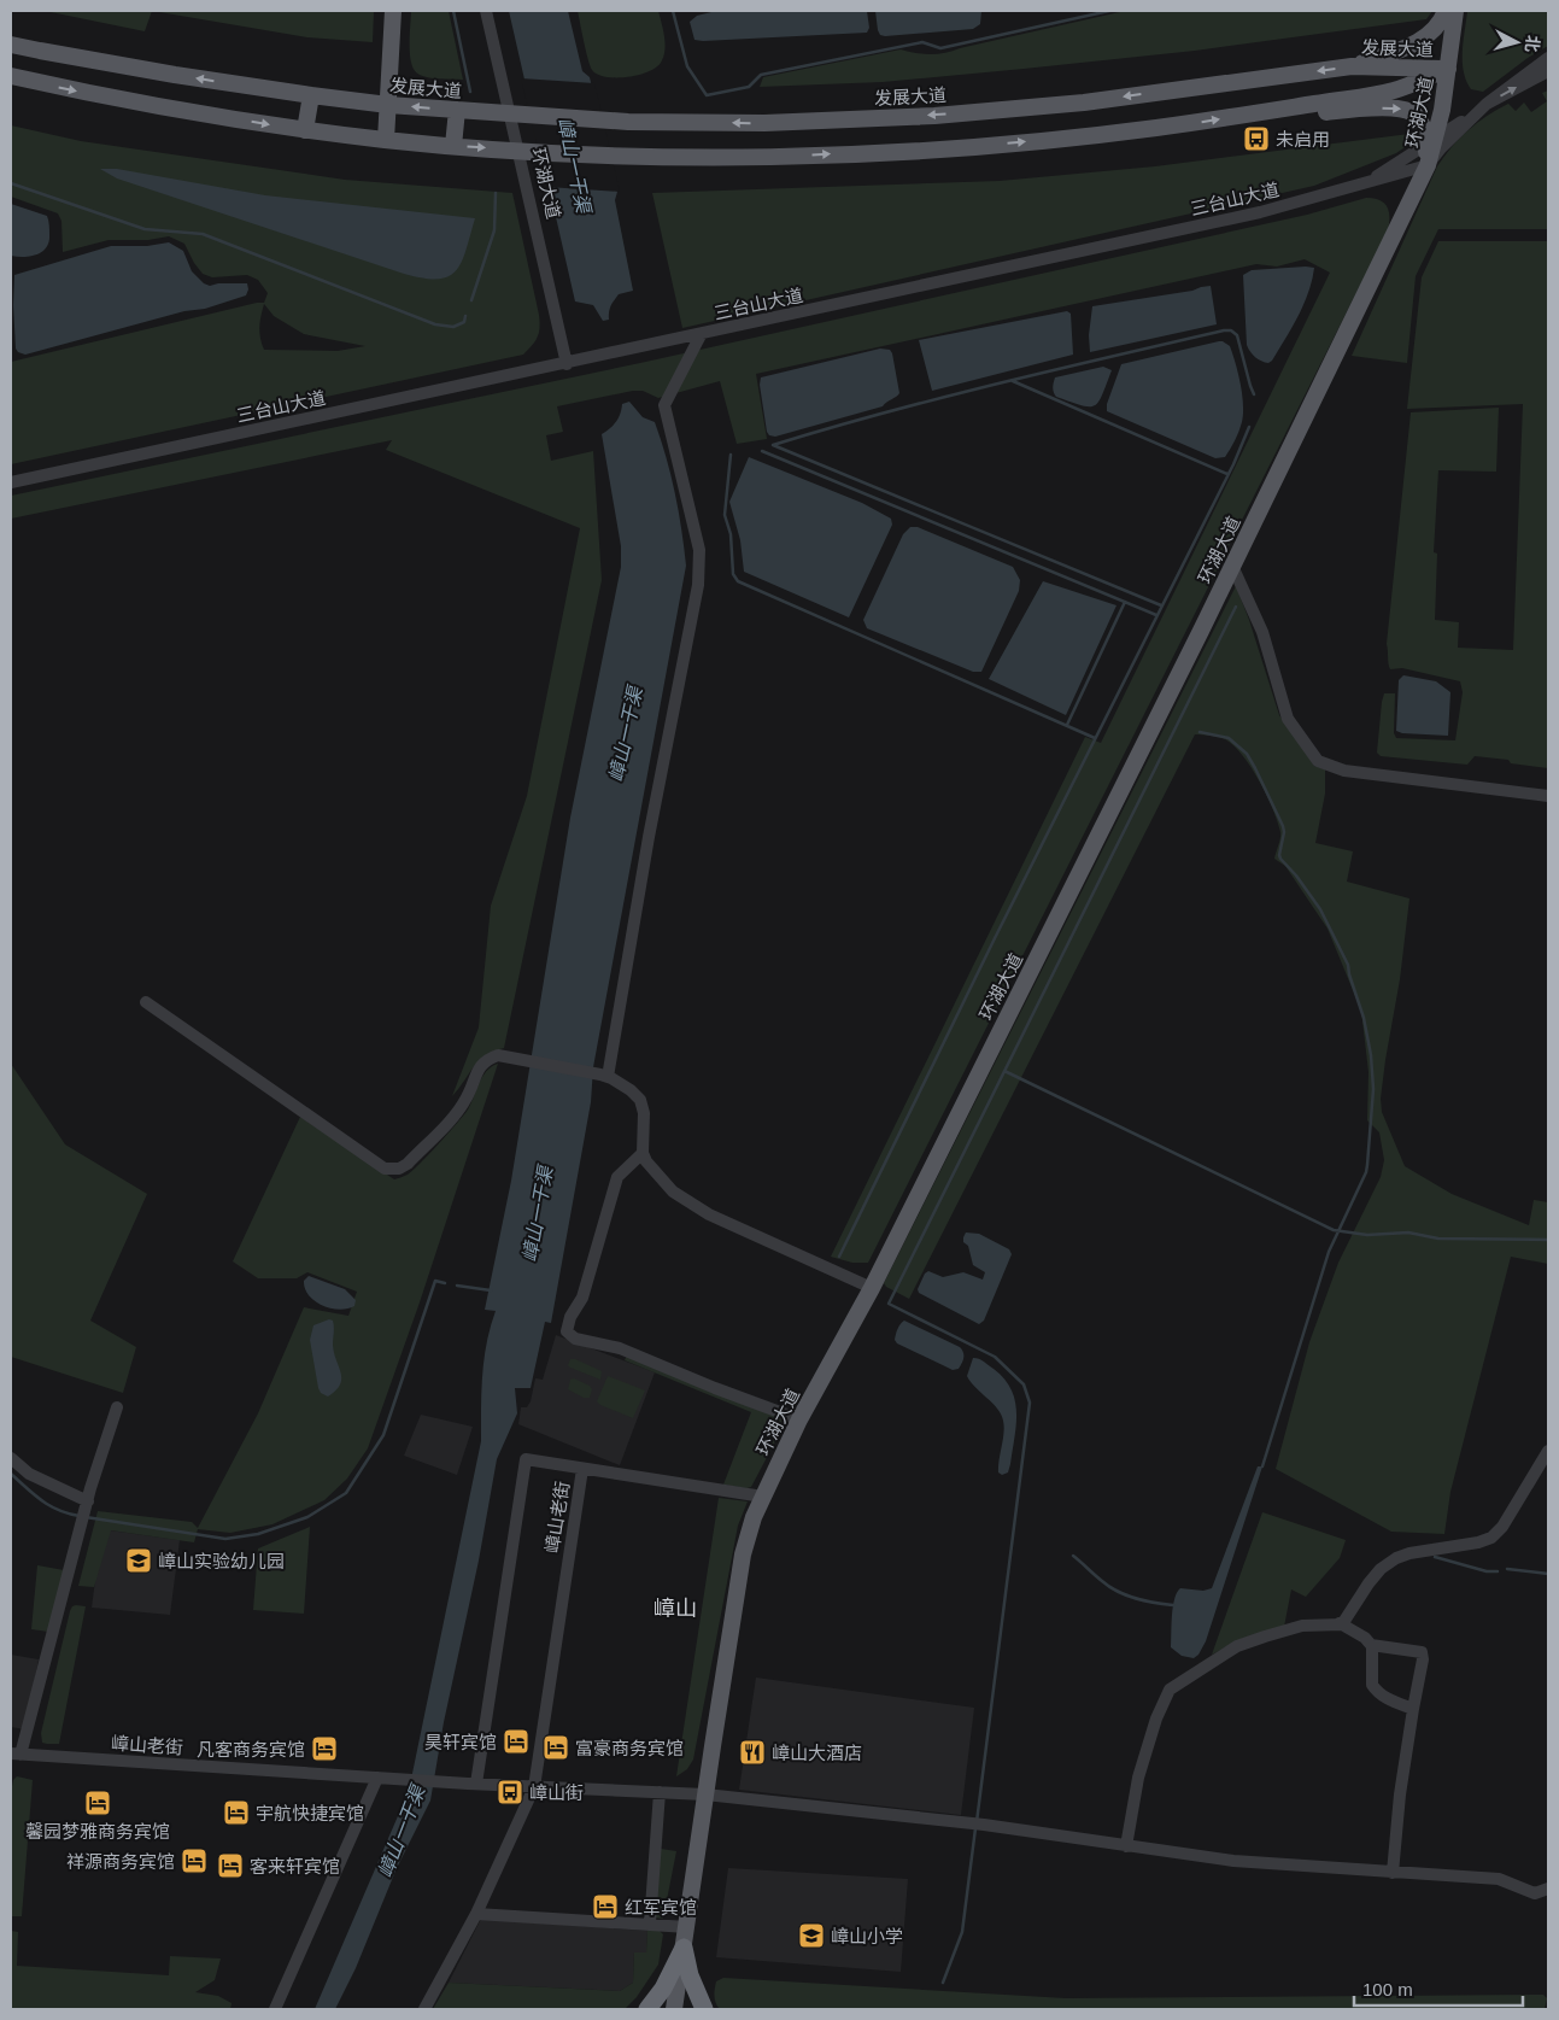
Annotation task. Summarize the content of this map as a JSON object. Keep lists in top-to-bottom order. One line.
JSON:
{"streets":{"main road":["发展大道","环湖大道"],"street":["三台山大道","嶂山老街"]},"crossings":[["发展大道","环湖大道"],["环湖大道","三台山大道"],["环湖大道","嶂山老街"]],"districts":["嶂山"],"water":["嶂山一干渠"],"places":{"bus stop":["未启用","嶂山街"],"school or university":["嶂山实验幼儿园","嶂山小学"],"hotel":["昊轩宾馆","富豪商务宾馆","凡客商务宾馆","馨园梦雅商务宾馆","宇航快捷宾馆","祥源商务宾馆","客来轩宾馆","红军宾馆"],"restaurant":["嶂山大酒店"]},"scale_bar":"100 m","north":"right"}
